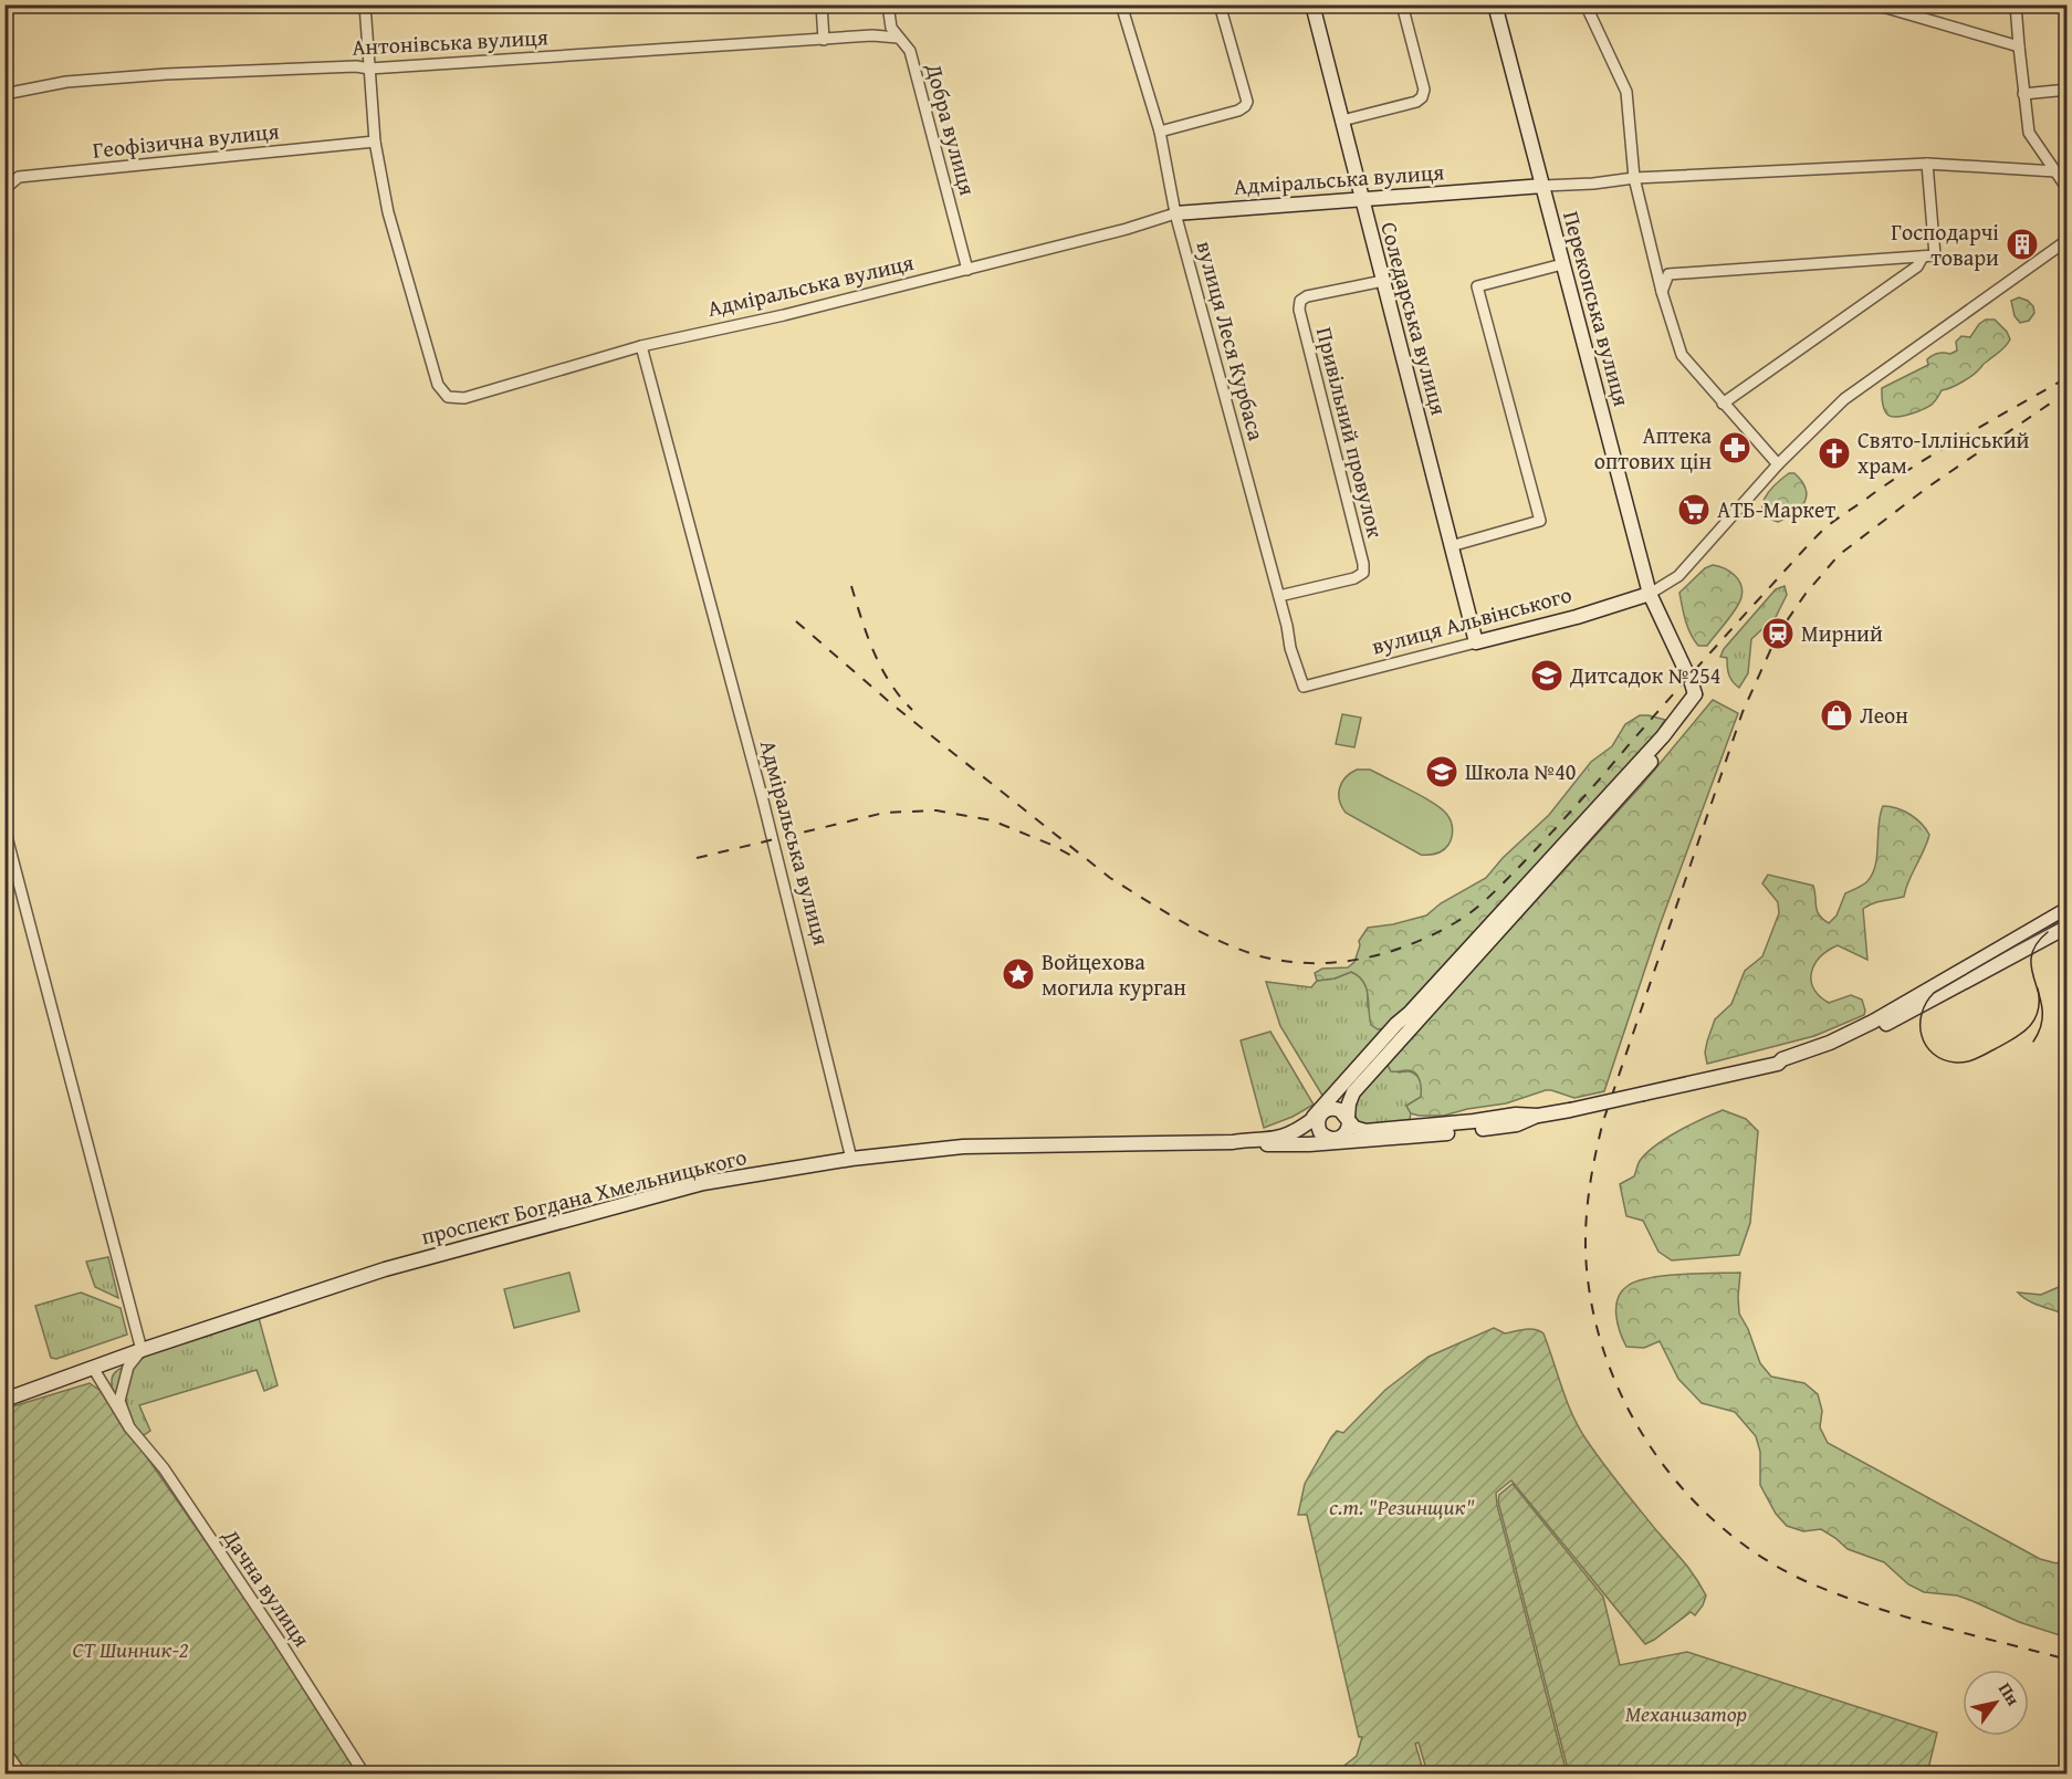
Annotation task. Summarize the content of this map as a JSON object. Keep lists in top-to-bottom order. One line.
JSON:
{"streets":{"street":["Антонівська вулиця","Добра вулиця","Геофізична вулиця","Адміральська вулиця","Перекопська вулиця","Соледарська вулиця","вулиця Леся Курбаса","Привільний провулок","вулиця Альвінського","проспект Богдана Хмельницького","Дачна вулиця"]},"crossings":[["Антонівська вулиця","Добра вулиця"],["Добра вулиця","Адміральська вулиця"],["Геофізична вулиця","Адміральська вулиця"],["Адміральська вулиця","Перекопська вулиця"],["Адміральська вулиця","Соледарська вулиця"],["Адміральська вулиця","вулиця Леся Курбаса"],["Адміральська вулиця","проспект Богдана Хмельницького"],["Перекопська вулиця","вулиця Альвінського"],["Соледарська вулиця","Привільний провулок"],["Соледарська вулиця","вулиця Альвінського"],["вулиця Леся Курбаса","Привільний провулок"],["вулиця Леся Курбаса","вулиця Альвінського"],["проспект Богдана Хмельницького","Дачна вулиця"]],"parks":["с.т. \"Резинщик\"","СТ Шинник-2","Механизатор"],"places":{"building":["Господарчі товари"],"pharmacy":["Аптека оптових цін"],"church":["Свято-Іллінський храм"],"supermarket":["АТБ-Маркет"],"station":["Мирний"],"school or university":["Дитсадок №254","Школа №40"],"shop":["Леон"],"place":["Войцехова могила курган"]},"north":"top right"}
